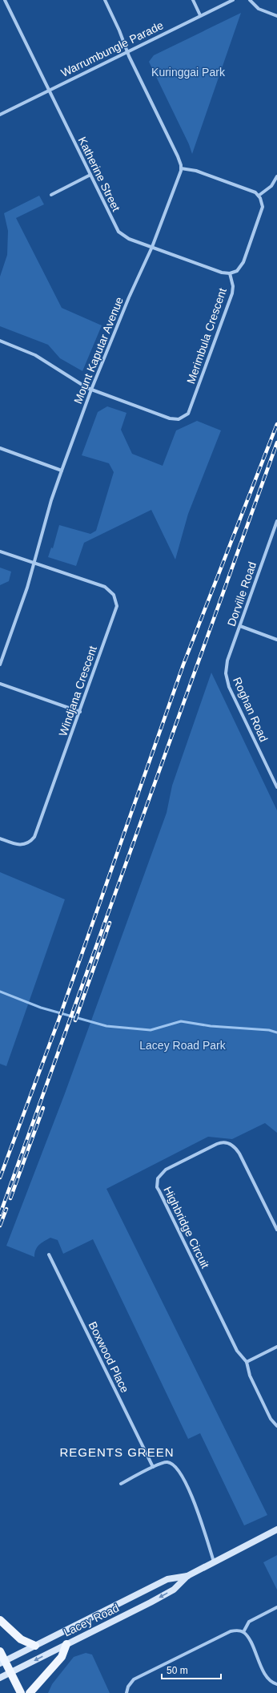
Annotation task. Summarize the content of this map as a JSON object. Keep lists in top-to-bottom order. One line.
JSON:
{"streets":{"street":["Warrumbungle Parade","Katherine Street","Merimbula Crescent","Mount Kaputar Avenue","Dorville Road","Windjana Crescent","Roghan Road","Highbridge Circuit","Boxwood Place","Lacey Road"]},"crossings":[["Warrumbungle Parade","Katherine Street"],["Katherine Street","Merimbula Crescent"],["Katherine Street","Mount Kaputar Avenue"],["Merimbula Crescent","Mount Kaputar Avenue"],["Mount Kaputar Avenue","Windjana Crescent"],["Dorville Road","Roghan Road"]],"districts":["REGENTS GREEN"],"parks":["Kuringgai Park","Lacey Road Park"],"scale_bar":"50 m"}
